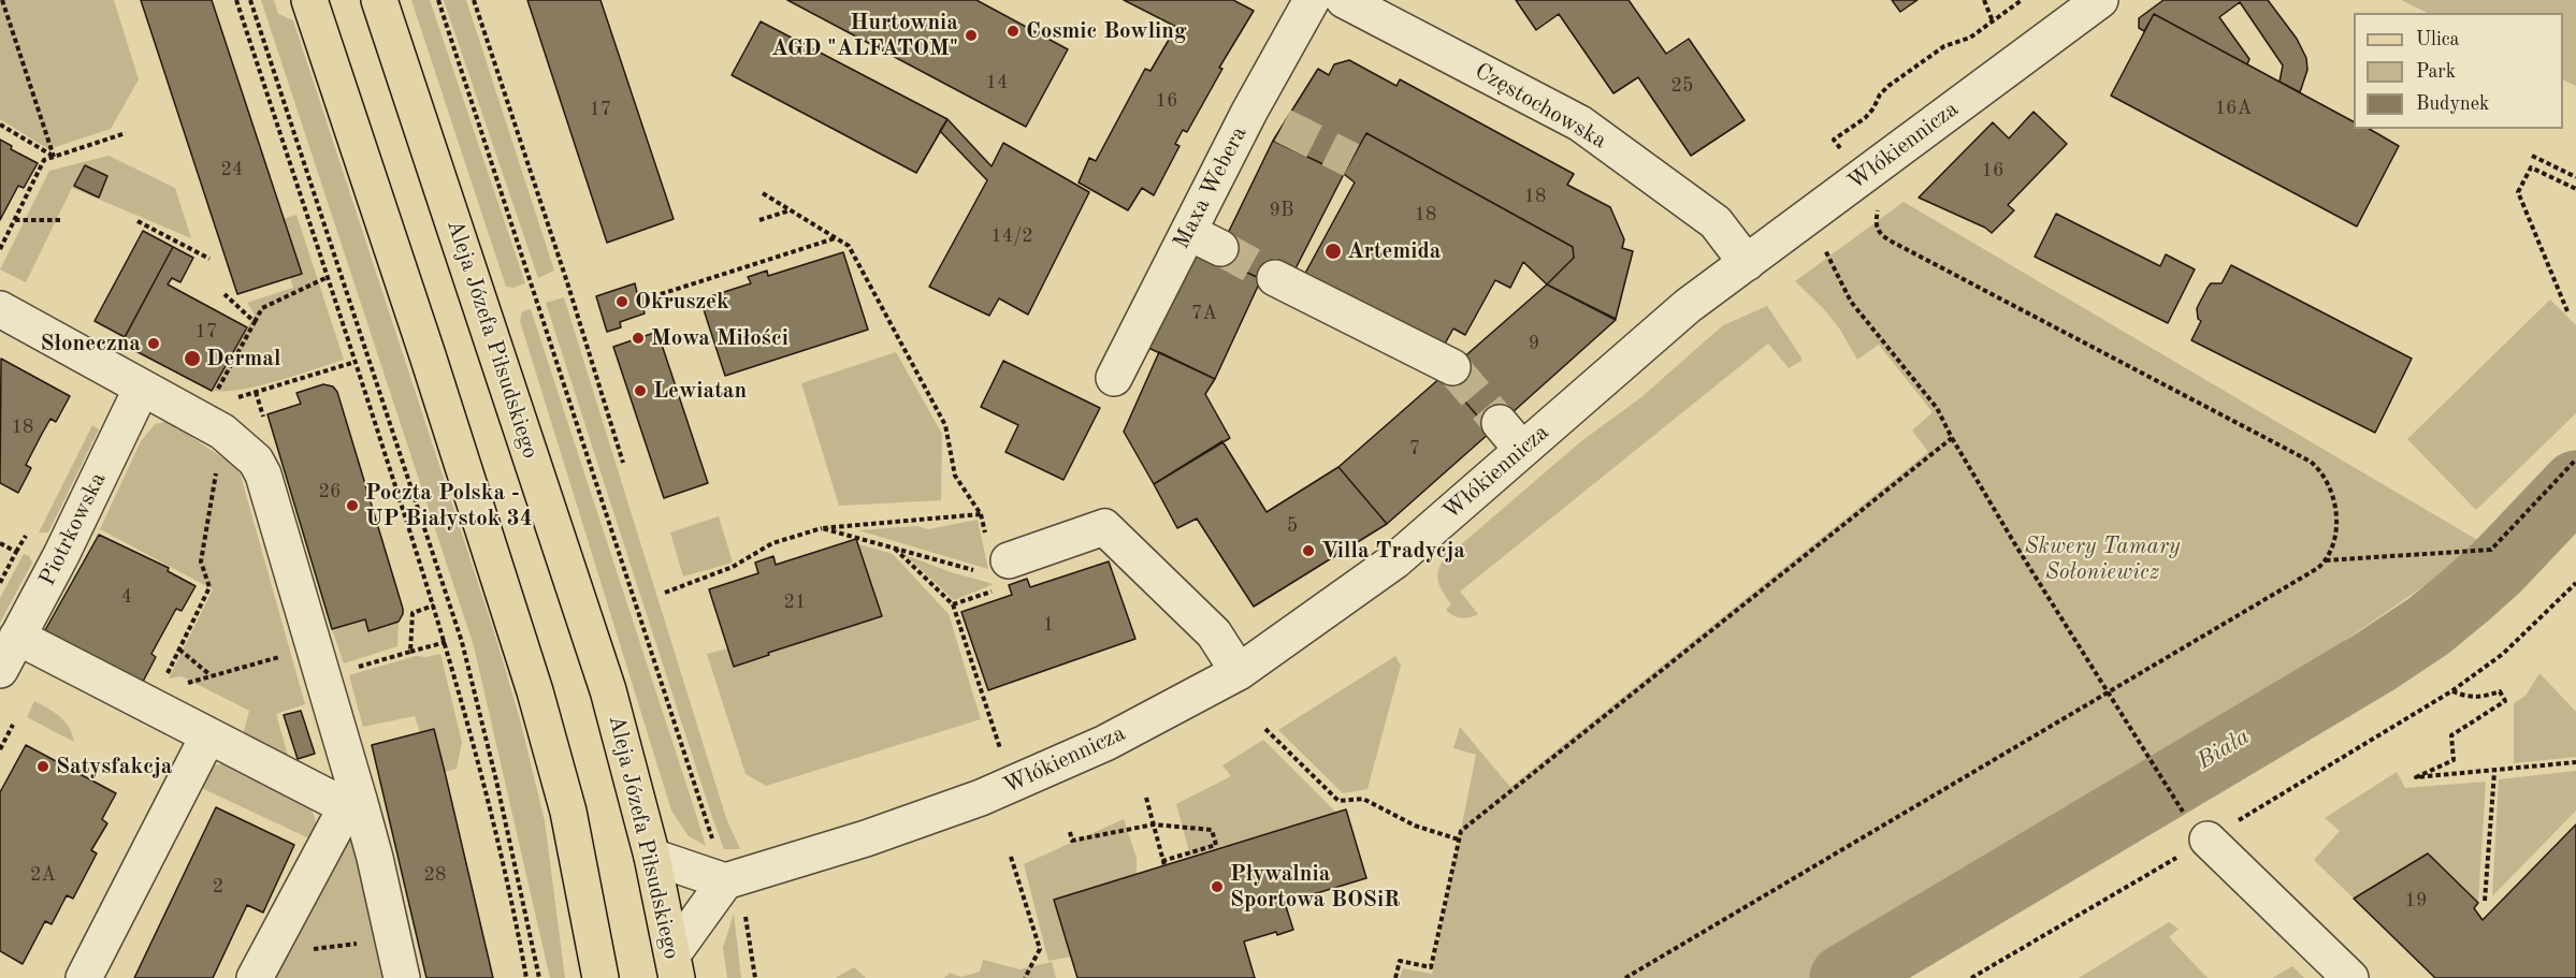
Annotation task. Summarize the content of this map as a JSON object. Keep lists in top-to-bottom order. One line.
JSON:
{"streets":{"main road":["Aleja Józefa Piłsudskiego"],"street":["Częstochowska","Włókiennicza","Maxa Webera","Piotrkowska"]},"crossings":[["Częstochowska","Włókiennicza"]],"water":["Biała"],"parks":["Skwery Tamary Sołoniewicz"],"places":["Cosmic Bowling","Hurtownia AGD \"ALFATOM\"","Artemida","Okruszek","Mowa Miłości","Słoneczna","Dermal","Lewiatan","Poczta Polska - UP Białystok 34","Villa Tradycja","Satysfakcja","Pływalnia Sportowa BOSiR"],"house_numbers":["14","25","16","16A","17","24","16","18","9B","18","14/2","7A","17","9","18","7","26","5","4","21","1","2A","28","2","19"],"legend":["Ulica","Park","Budynek"]}
